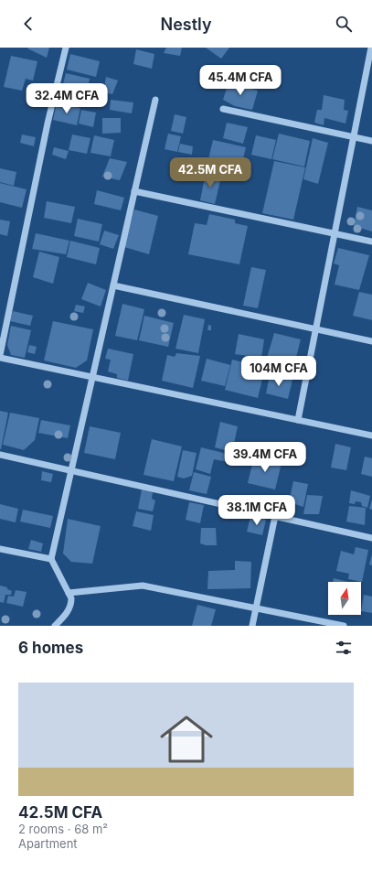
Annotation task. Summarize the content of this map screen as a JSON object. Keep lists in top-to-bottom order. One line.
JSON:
{"north":"top","page":{"header":"Nestly","price":["45.4M CFA","32.4M CFA","42.5M CFA","104M CFA","39.4M CFA","38.1M CFA"],"heading":"6 homes","list":[{"name":"42.5M CFA","note":"2 rooms · 68 m² · Apartment"}]}}
